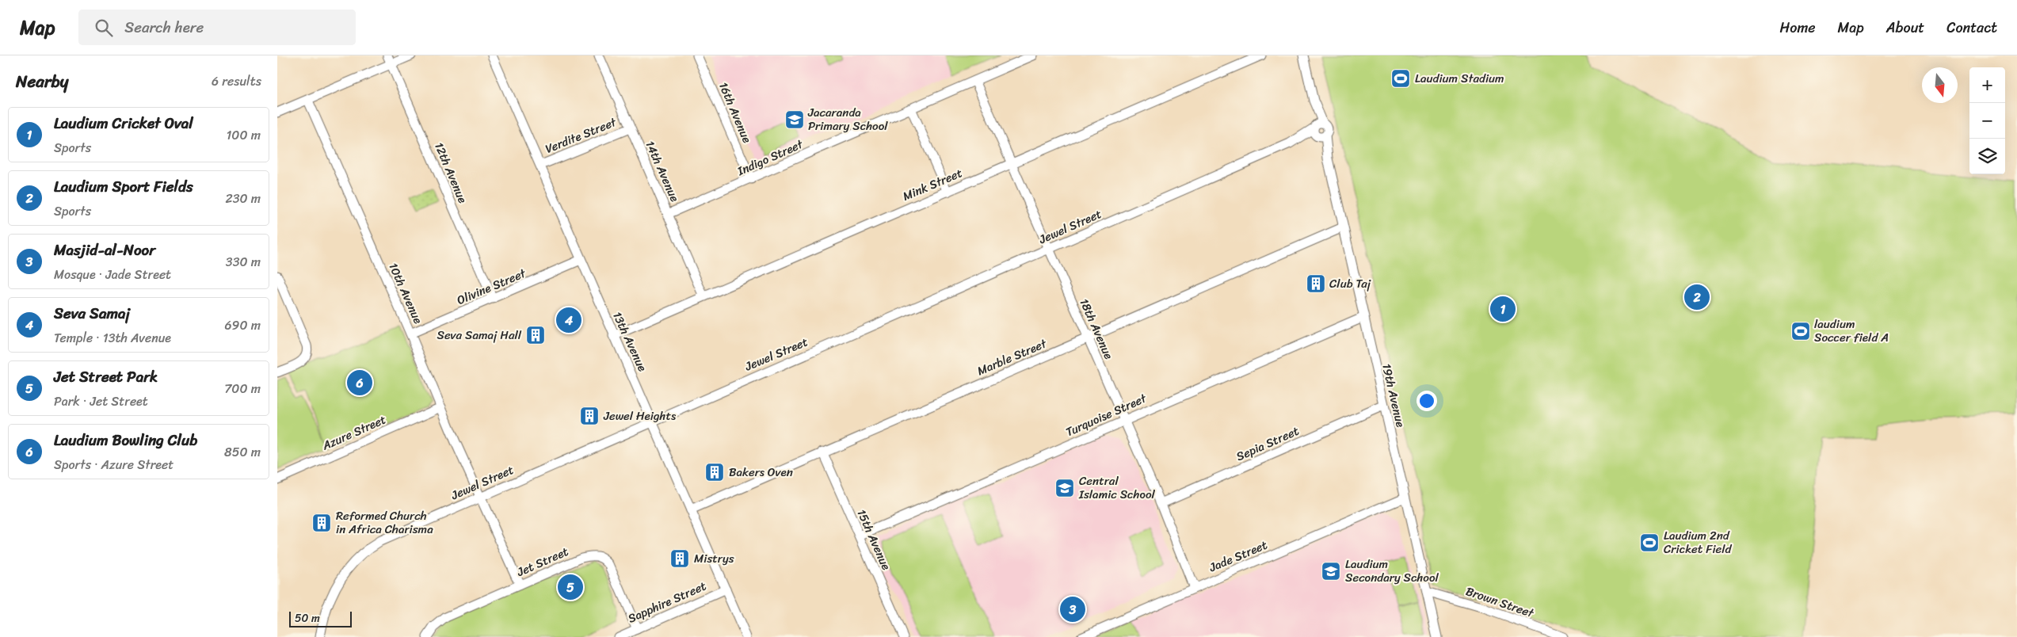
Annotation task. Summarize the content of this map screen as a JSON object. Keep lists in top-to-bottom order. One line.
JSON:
{"streets":{"street":["16th Avenue","Verdite Street","Indigo Street","14th Avenue","12th Avenue","Mink Street","Jewel Street","Olivine Street","10th Avenue","18th Avenue","13th Avenue","Marble Street","19th Avenue","Turquoise Street","Azure Street","Sepia Street","15th Avenue","Jade Street","Jet Street","Sapphire Street","Brown Street"]},"crossings":[["16th Avenue","Indigo Street"],["Verdite Street","14th Avenue"],["Verdite Street","13th Avenue"],["Indigo Street","14th Avenue"],["Indigo Street","18th Avenue"],["14th Avenue","Mink Street"],["12th Avenue","Olivine Street"],["Mink Street","18th Avenue"],["Mink Street","13th Avenue"],["Jewel Street","10th Avenue"],["Jewel Street","18th Avenue"],["Jewel Street","13th Avenue"],["Jewel Street","19th Avenue"],["Olivine Street","10th Avenue"],["Olivine Street","13th Avenue"],["10th Avenue","Azure Street"],["10th Avenue","Jet Street"],["18th Avenue","Marble Street"],["18th Avenue","Turquoise Street"],["18th Avenue","Sepia Street"],["18th Avenue","Jade Street"],["13th Avenue","Marble Street"],["13th Avenue","Sapphire Street"],["Marble Street","19th Avenue"],["Marble Street","15th Avenue"],["19th Avenue","Turquoise Street"],["19th Avenue","Sepia Street"],["19th Avenue","Jade Street"],["19th Avenue","Brown Street"],["Turquoise Street","15th Avenue"],["Jet Street","Sapphire Street"]],"places":{"sports":["Laudium Stadium","laudium Soccer field A","Laudium 2nd Cricket Field"],"school or university":["Jacaranda Primary School","Central Islamic School","Laudium Secondary School"],"building":["Club Taj","Seva Samaj Hall","Jewel Heights","Bakers Oven","Reformed Church in Africa Charisma","Mistrys"]},"scale_bar":"50 m","north":"bottom","page":{"header":"Map","search":"Search here","nav":["Home","Map","About","Contact"],"heading":["Nearby","6 results"],"map_buttons":["+","−"],"list":[{"mark":"1","name":"Laudium Cricket Oval","note":"Sports","value":"100 m"},{"mark":"2","name":"Laudium Sport Fields","note":"Sports","value":"230 m"},{"mark":"3","name":"Masjid-al-Noor","note":"Mosque · Jade Street","value":"330 m"},{"mark":"4","name":"Seva Samaj","note":"Temple · 13th Avenue","value":"690 m"},{"mark":"5","name":"Jet Street Park","note":"Park · Jet Street","value":"700 m"},{"mark":"6","name":"Laudium Bowling Club","note":"Sports · Azure Street","value":"850 m"}],"pins":["2","1","4","6","5","3"],"scale":"50 m"}}
